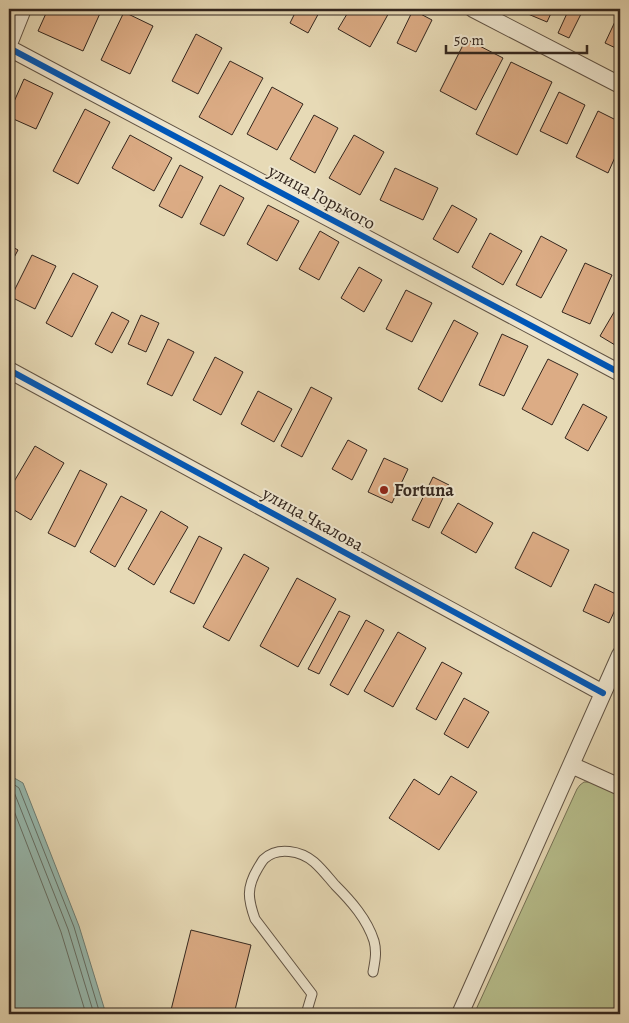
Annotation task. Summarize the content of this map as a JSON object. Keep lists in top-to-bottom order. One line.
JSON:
{"streets":{"street":["улица Горького","улица Чкалова"]},"places":["Fortuna"],"scale_bar":"50 m"}
